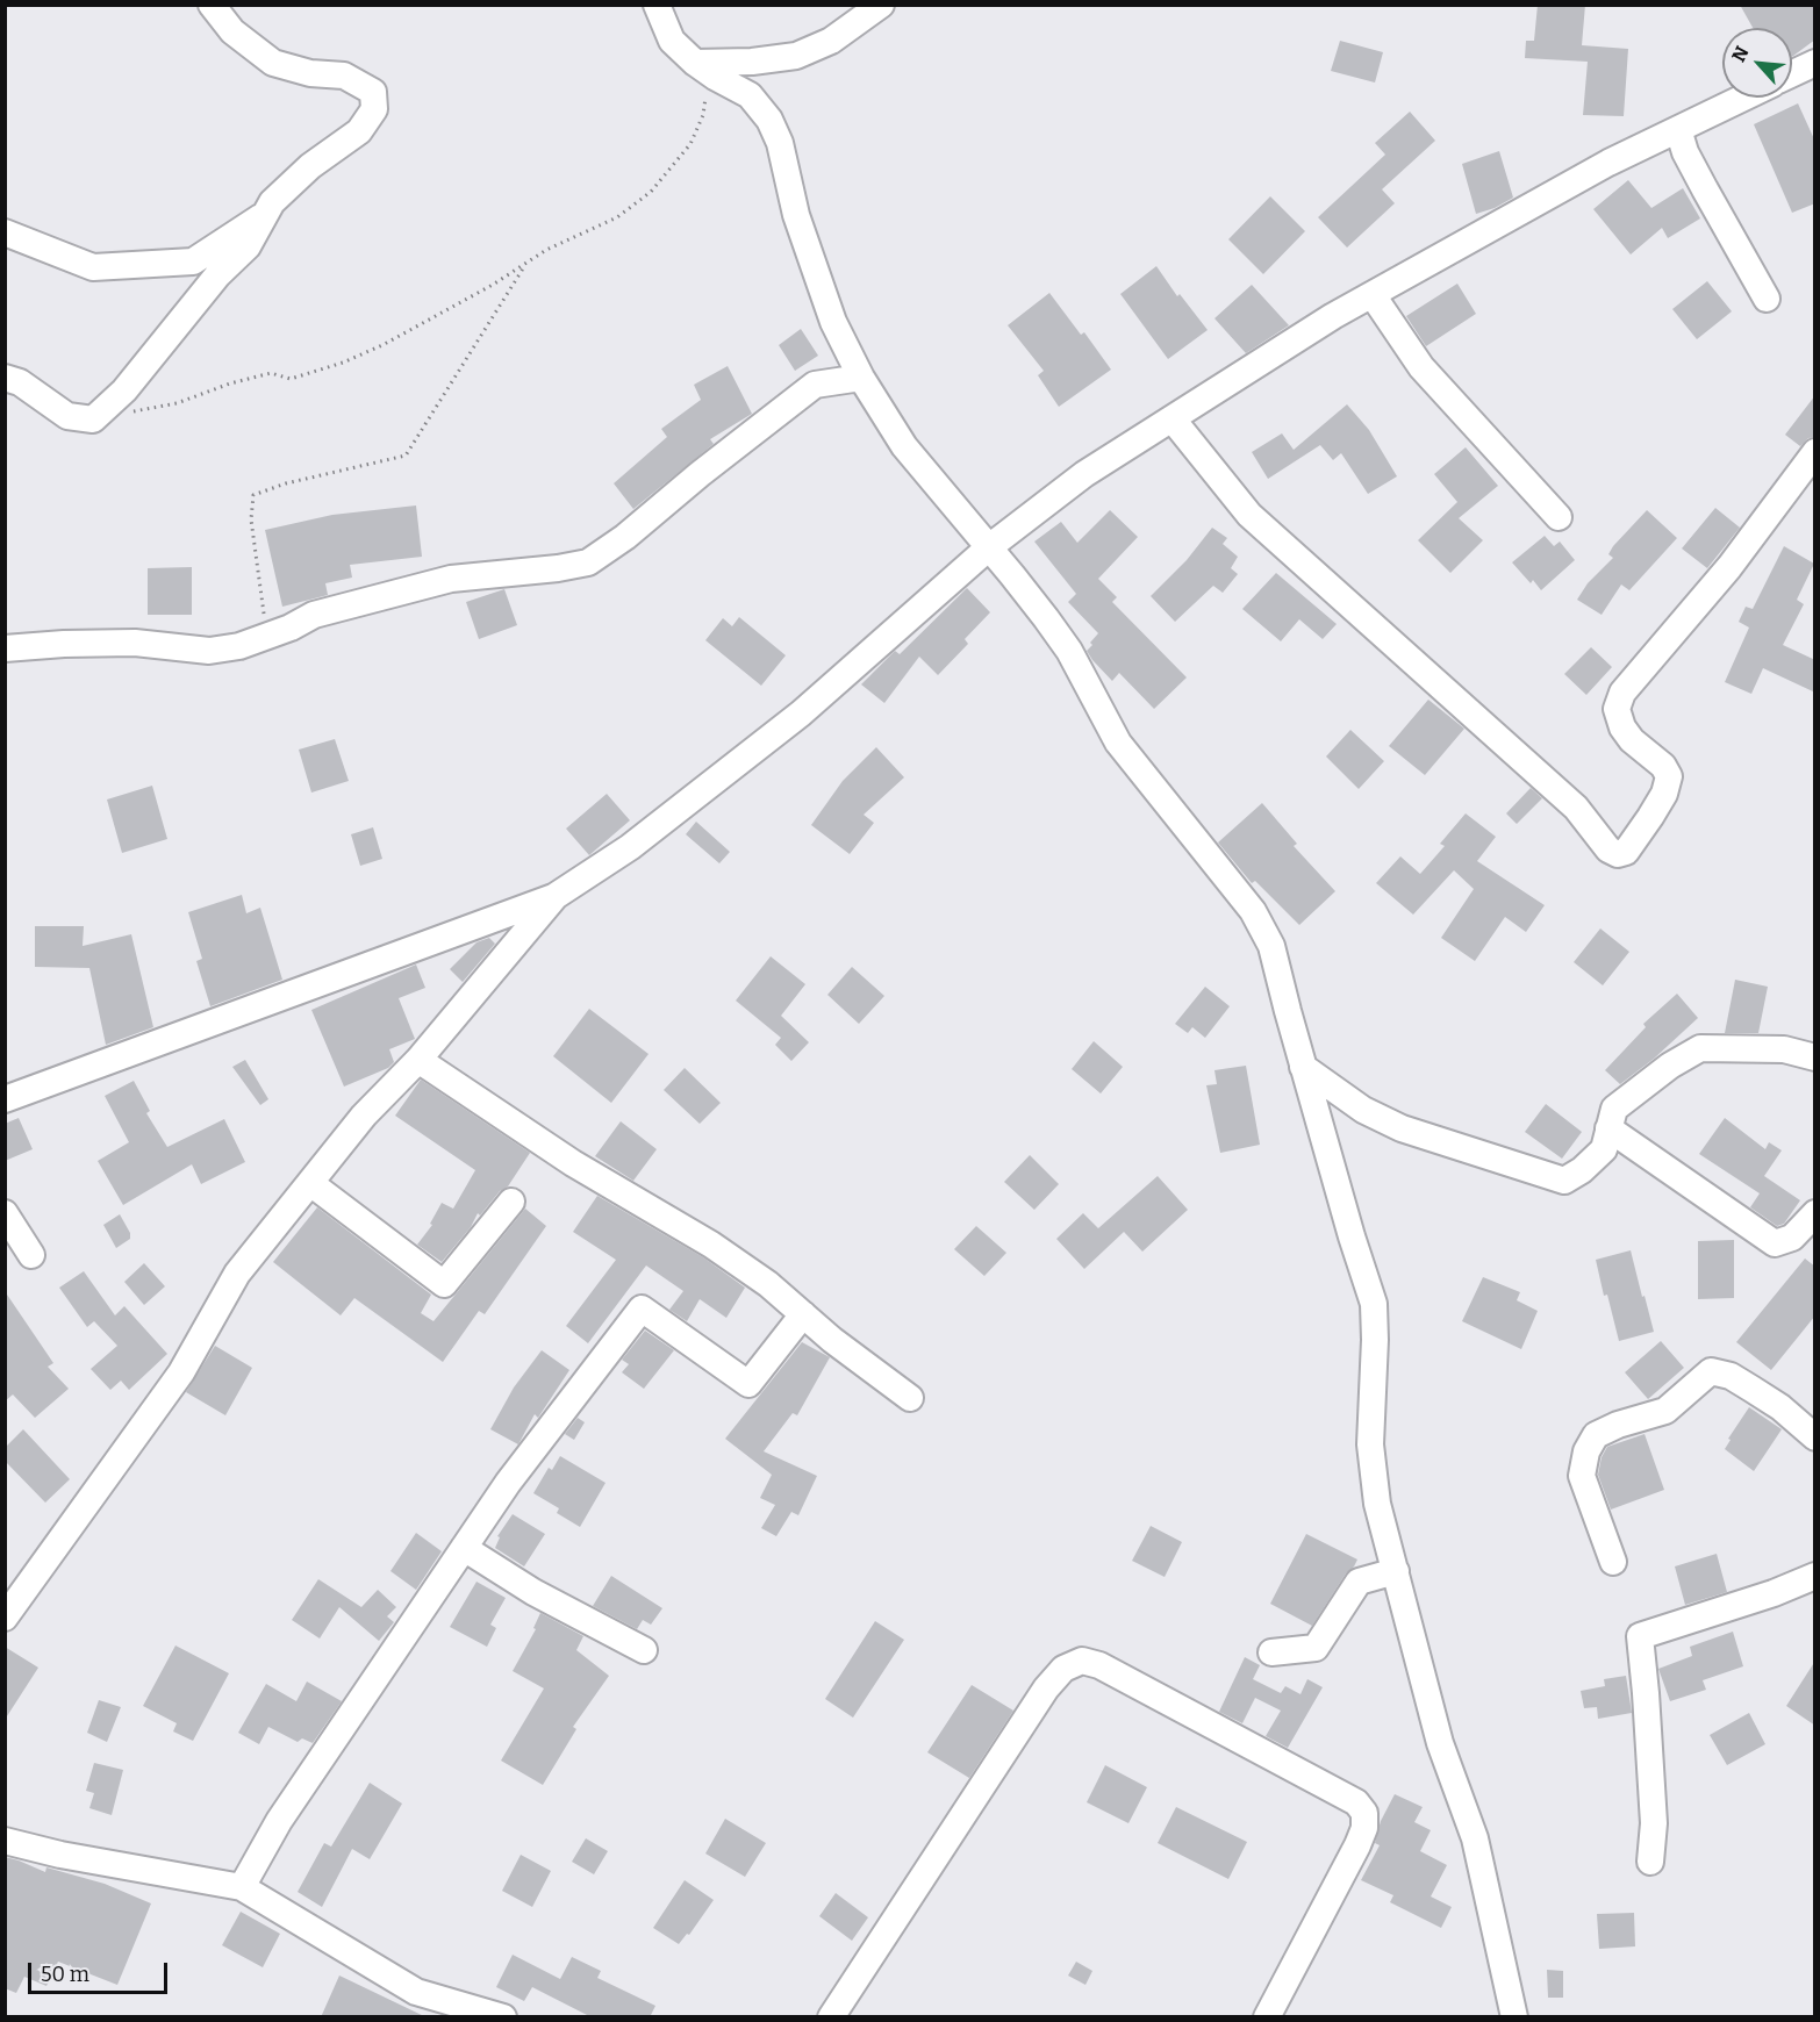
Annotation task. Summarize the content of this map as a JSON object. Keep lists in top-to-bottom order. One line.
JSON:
{"scale_bar":"50 m","north":"top left"}
